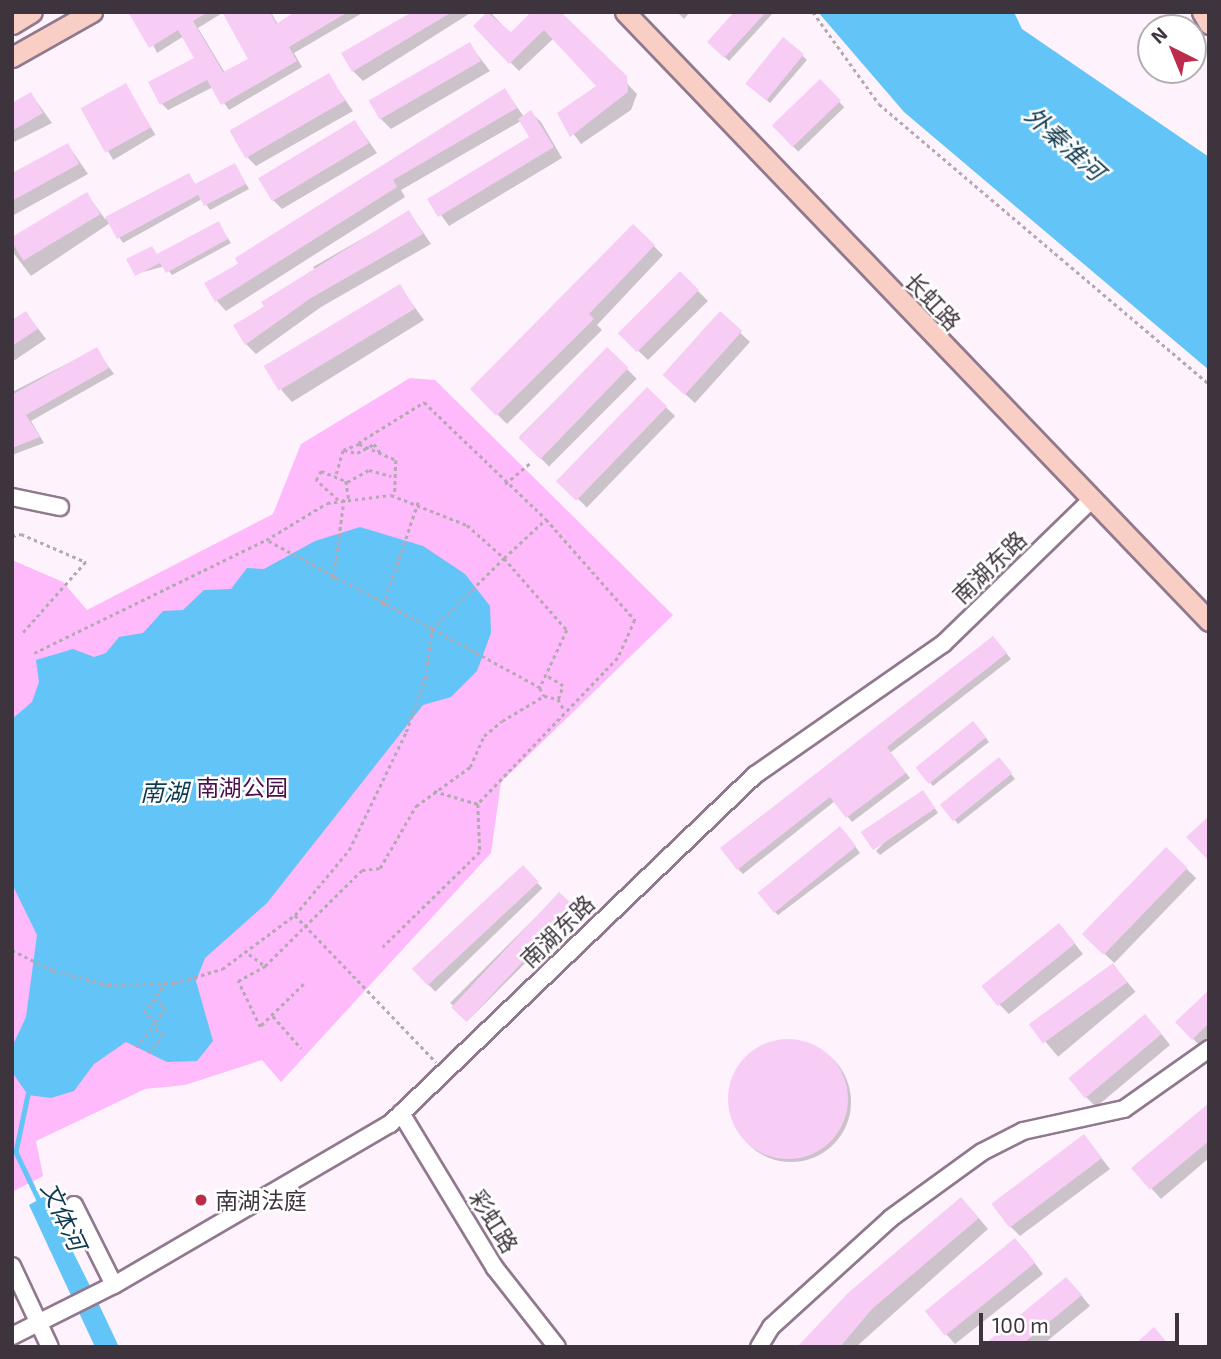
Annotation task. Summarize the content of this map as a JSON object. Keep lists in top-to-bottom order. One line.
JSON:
{"streets":{"main road":["长虹路"],"street":["南湖东路","彩虹路"]},"crossings":[["长虹路","南湖东路"],["南湖东路","彩虹路"]],"water":["外秦淮河","南湖","文体河"],"parks":["南湖公园"],"places":["南湖法庭"],"scale_bar":"100 m","north":"top left"}
